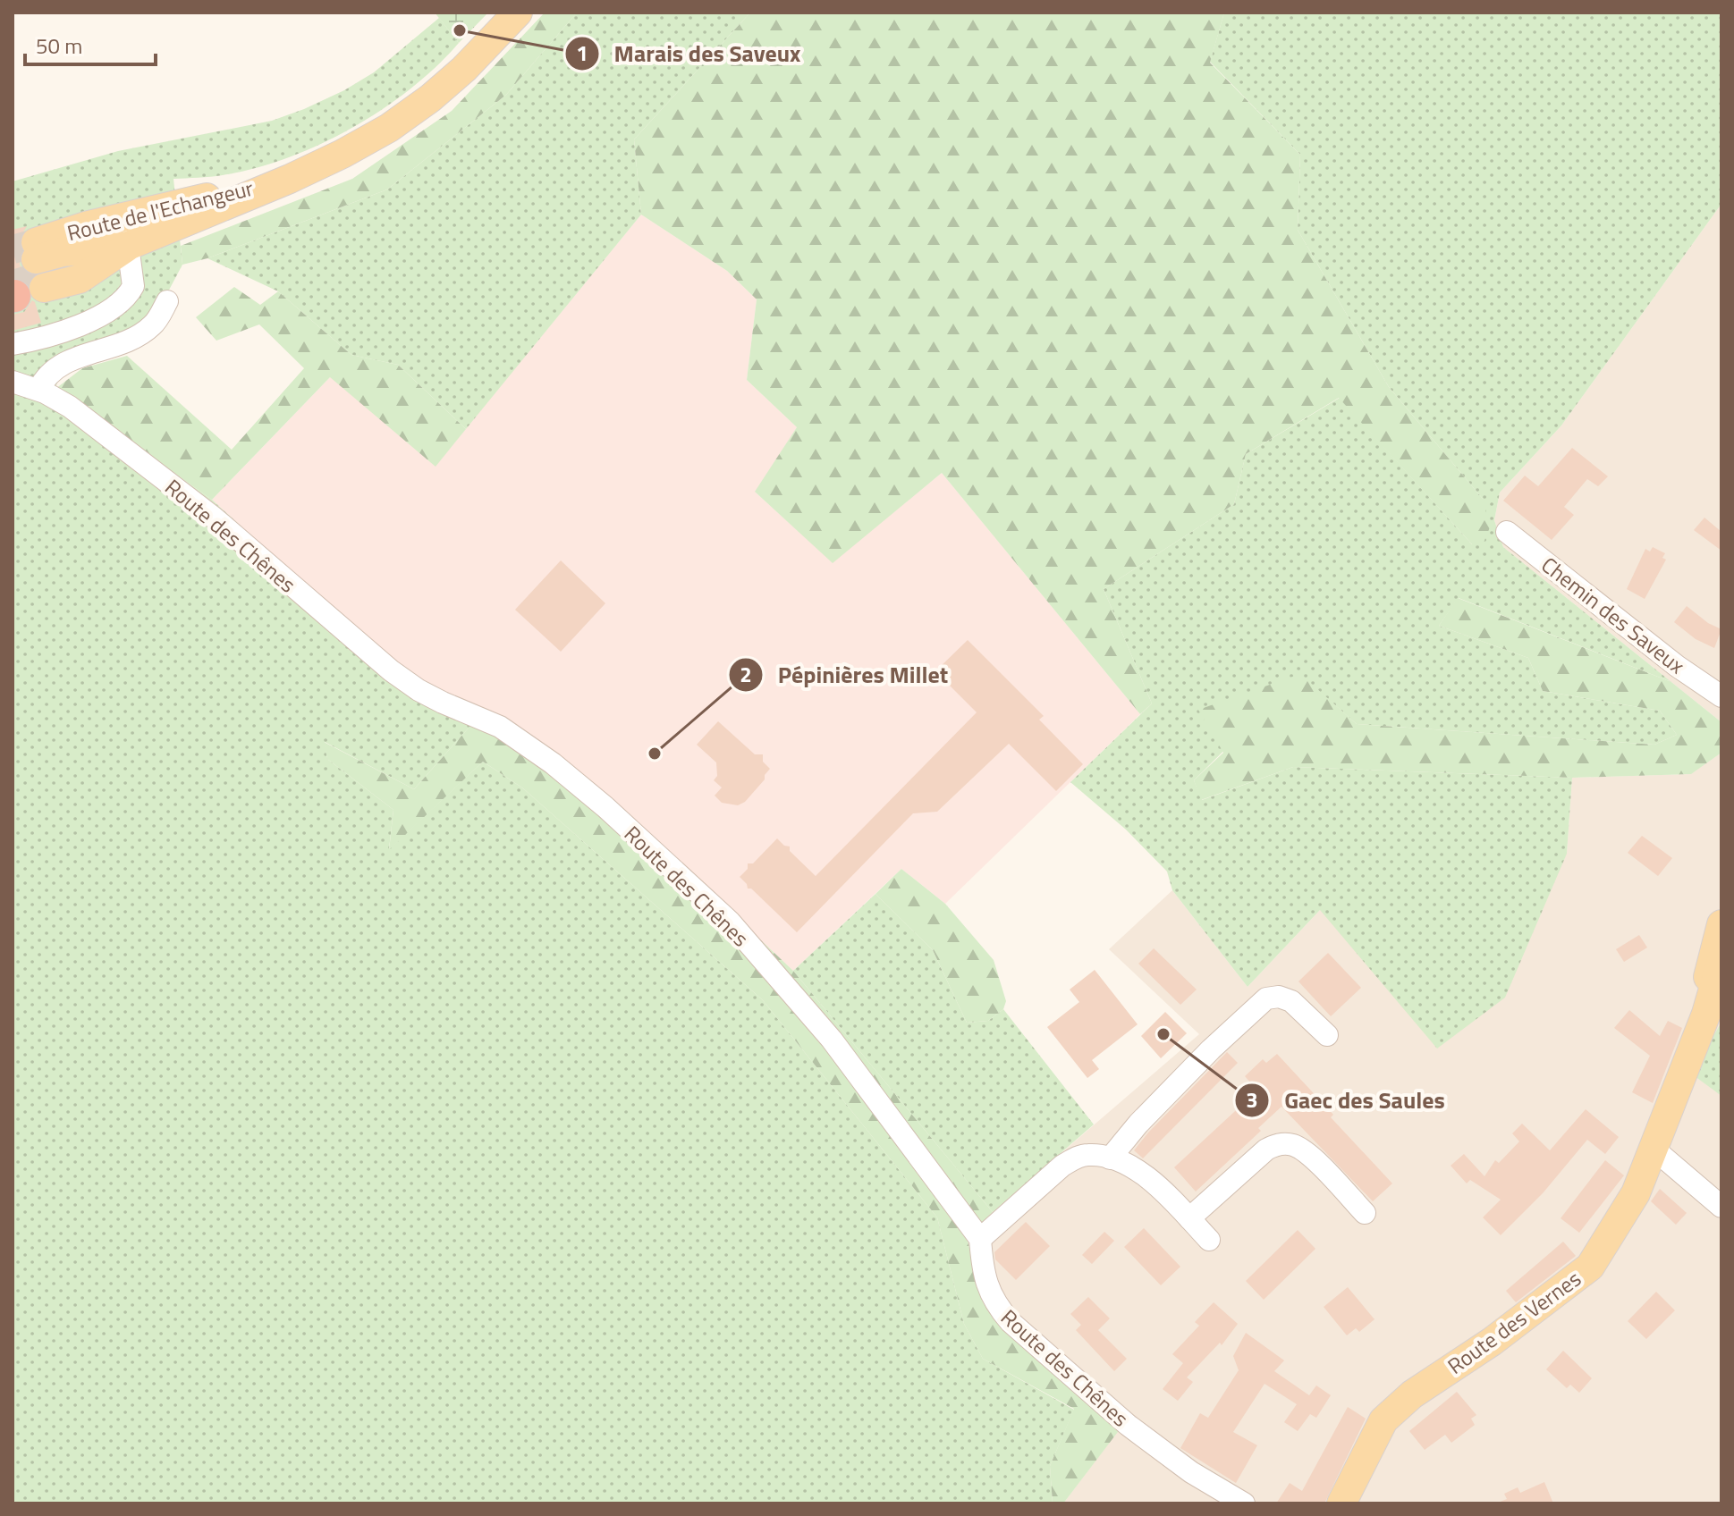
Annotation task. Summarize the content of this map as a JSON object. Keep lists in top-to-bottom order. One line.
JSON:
{"streets":{"main road":["Route de l'Echangeur","Route des Vernes"],"street":["Route des Chênes","Chemin des Saveux"]},"places":["Marais des Saveux","Pépinières Millet","Gaec des Saules"],"scale_bar":"50 m"}
